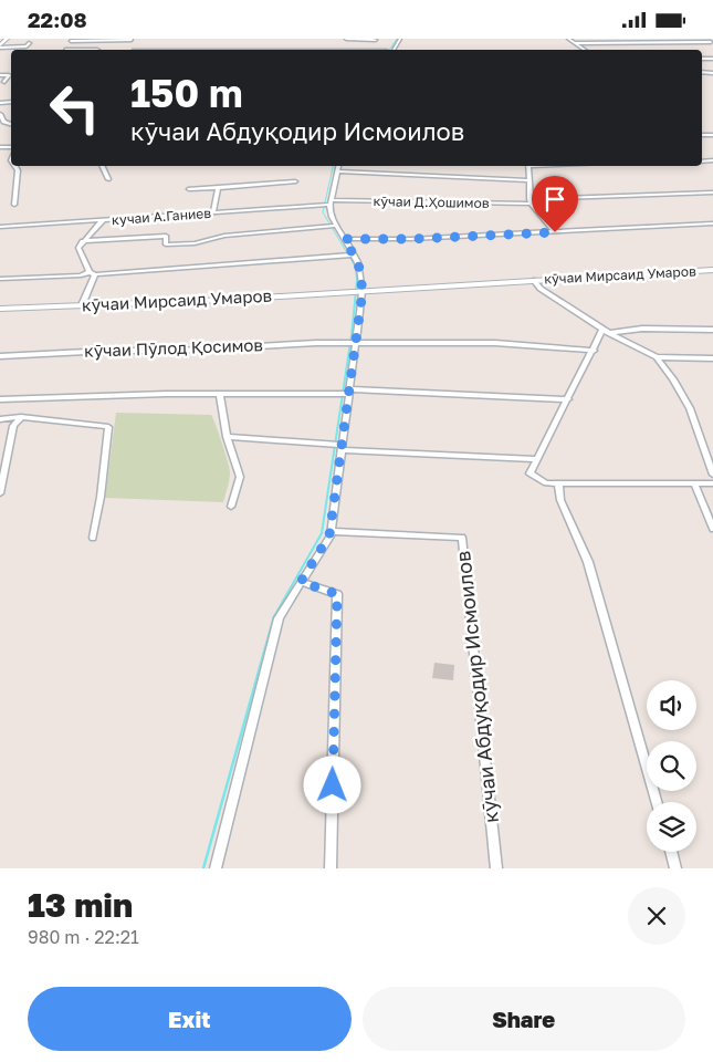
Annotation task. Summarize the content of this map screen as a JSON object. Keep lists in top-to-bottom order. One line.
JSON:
{"streets":{"street":["кӯчаи Д.Ҳошимов","кучаи А.Ганиев","кӯчаи Мирсаид Умаров","кӯчаи Пӯлод Қосимов","кӯчаи Абдуқодир Исмоилов"]},"crossings":[["кӯчаи Д.Ҳошимов","кучаи А.Ганиев"]],"page":{"status":"22:08","turn":["150 m","кӯчаи Абдуқодир Исмоилов"],"heading":["13 min","980 m · 22:21"],"buttons":["Exit","Share"]}}
